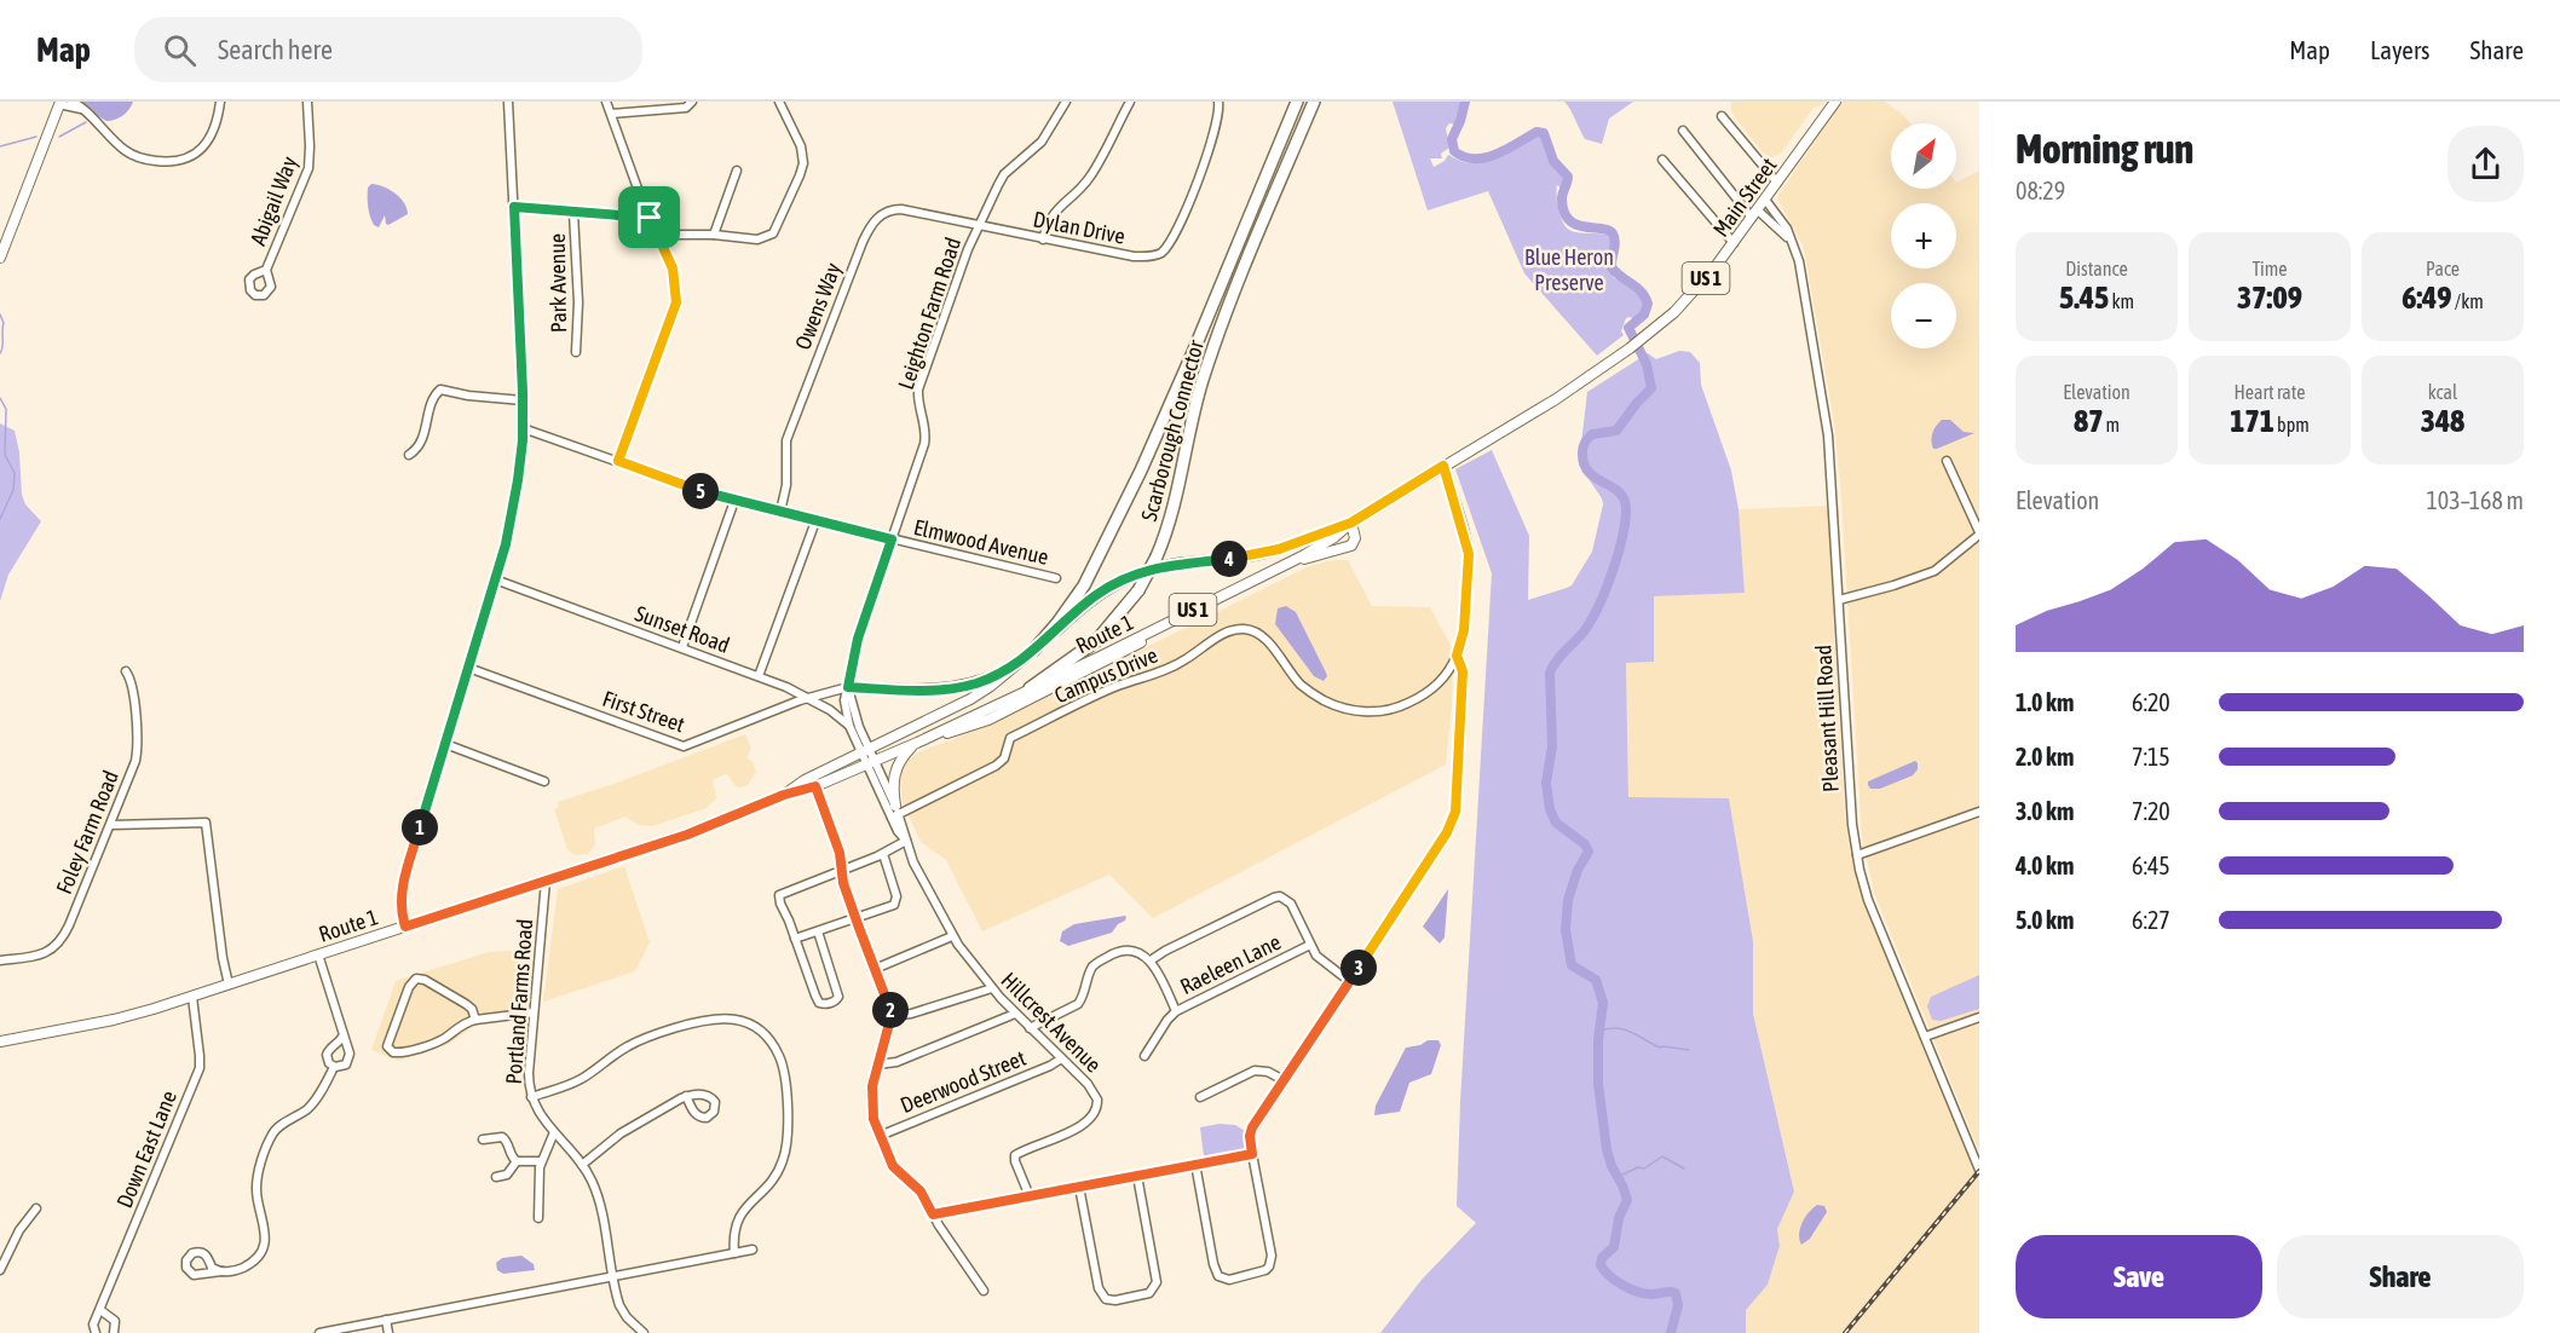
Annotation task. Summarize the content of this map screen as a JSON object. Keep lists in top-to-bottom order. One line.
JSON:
{"streets":{"highway":["Scarborough Connector"],"main road":["Main Street","US 1","Route 1"],"street":["Abigail Way","Dylan Drive","Park Avenue","Owens Way","Leighton Farm Road","Elmwood Avenue","Sunset Road","Campus Drive","First Street","Pleasant Hill Road","Foley Farm Road","Raeleen Lane","Portland Farms Road","Hillcrest Avenue","Deerwood Street","Down East Lane"]},"crossings":[["Main Street","Route 1"],["Main Street","Pleasant Hill Road"],["Dylan Drive","Owens Way"],["Dylan Drive","Leighton Farm Road"],["Owens Way","Leighton Farm Road"],["Owens Way","Elmwood Avenue"],["Leighton Farm Road","Elmwood Avenue"],["Leighton Farm Road","First Street"],["Scarborough Connector","Route 1"],["Sunset Road","First Street"],["Route 1","Campus Drive"],["Route 1","Portland Farms Road"],["Route 1","Hillcrest Avenue"],["Route 1","Down East Lane"],["Campus Drive","Hillcrest Avenue"],["Hillcrest Avenue","Deerwood Street"]],"parks":["Blue Heron Preserve"],"north":"top right","page":{"header":"Map","search":"Search here","nav":["Map","Layers","Share"],"heading":["Morning run","08:29"],"map_buttons":["+","−"],"stats":[["Distance","5.45 km"],["Time","37:09"],["Pace","6:49 /km"],["Elevation","87 m"],["Heart rate","171 bpm"],["kcal","348"]],"chart":["Elevation","103–168 m"],"pins":["5","4","1","3","2"],"list":[{"name":"1.0 km","note":"6:20"},{"name":"2.0 km","note":"7:15"},{"name":"3.0 km","note":"7:20"},{"name":"4.0 km","note":"6:45"},{"name":"5.0 km","note":"6:27"}],"buttons":["Save","Share"]}}
